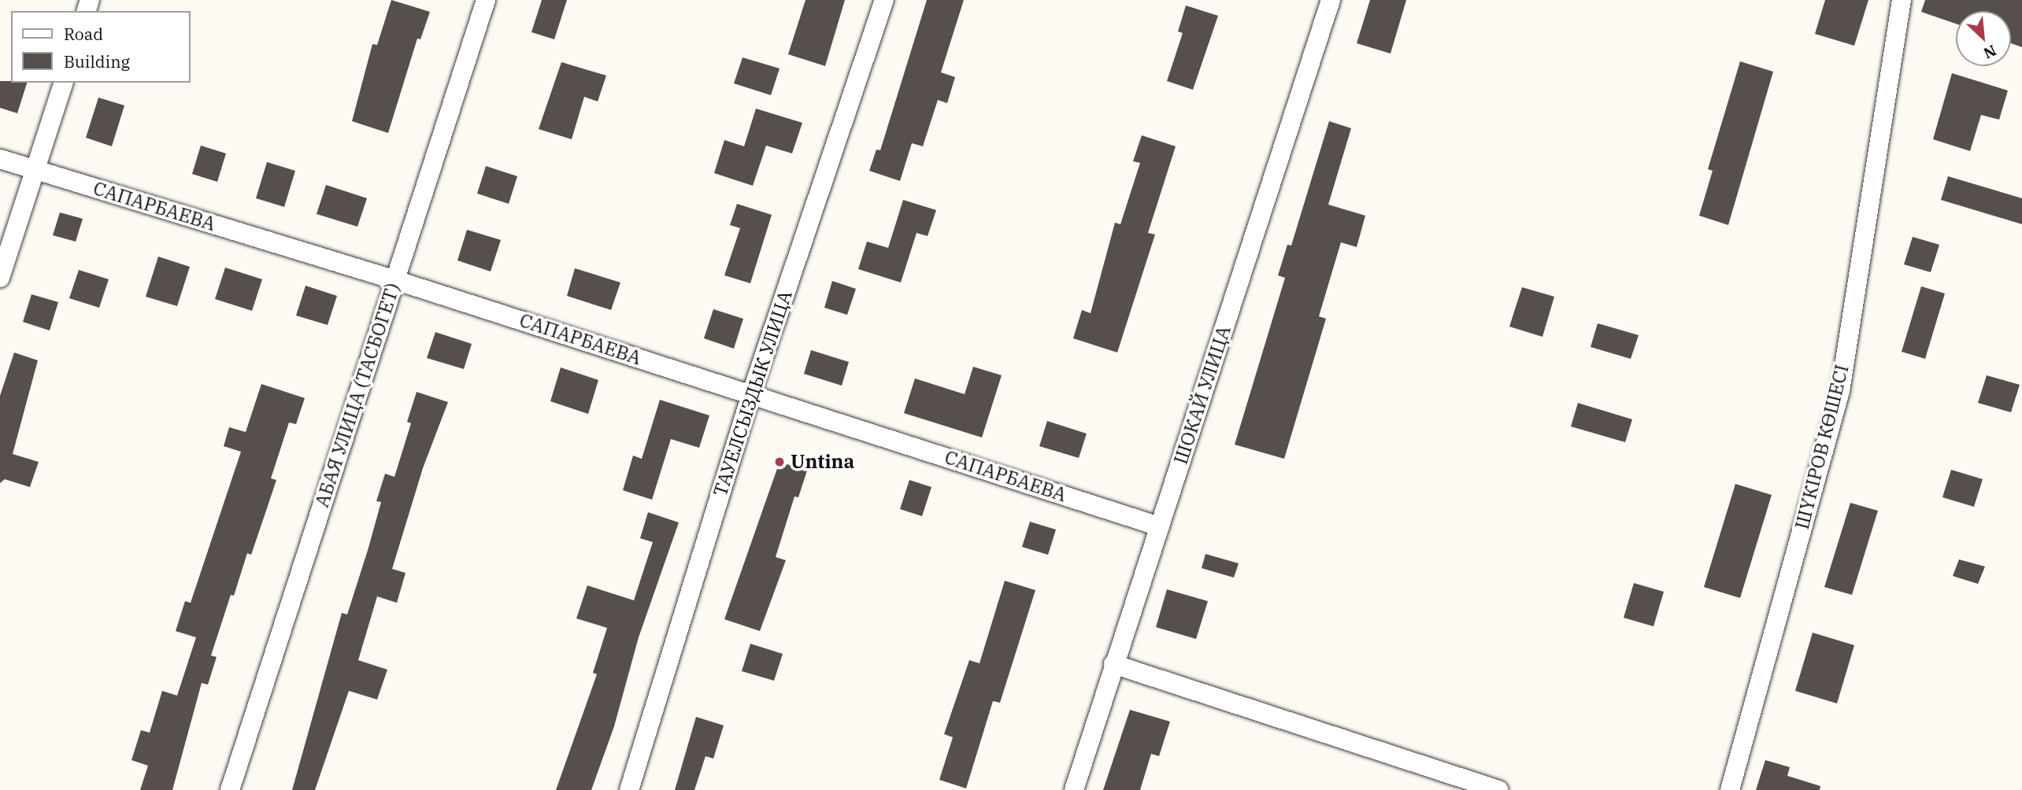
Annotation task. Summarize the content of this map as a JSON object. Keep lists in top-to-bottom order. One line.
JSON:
{"streets":{"street":["САПАРБАЕВА","ТАУЕЛСЫЗДЫК УЛИЦА","АБАЯ УЛИЦА (ТАСБОГЕТ)","ШОКАЙ УЛИЦА","ШҮКІРОВ КӨШЕСІ"]},"crossings":[["САПАРБАЕВА","ТАУЕЛСЫЗДЫК УЛИЦА"],["САПАРБАЕВА","АБАЯ УЛИЦА (ТАСБОГЕТ)"],["САПАРБАЕВА","ШОКАЙ УЛИЦА"]],"places":["Untina"],"legend":["Road","Building"],"north":"bottom right"}
